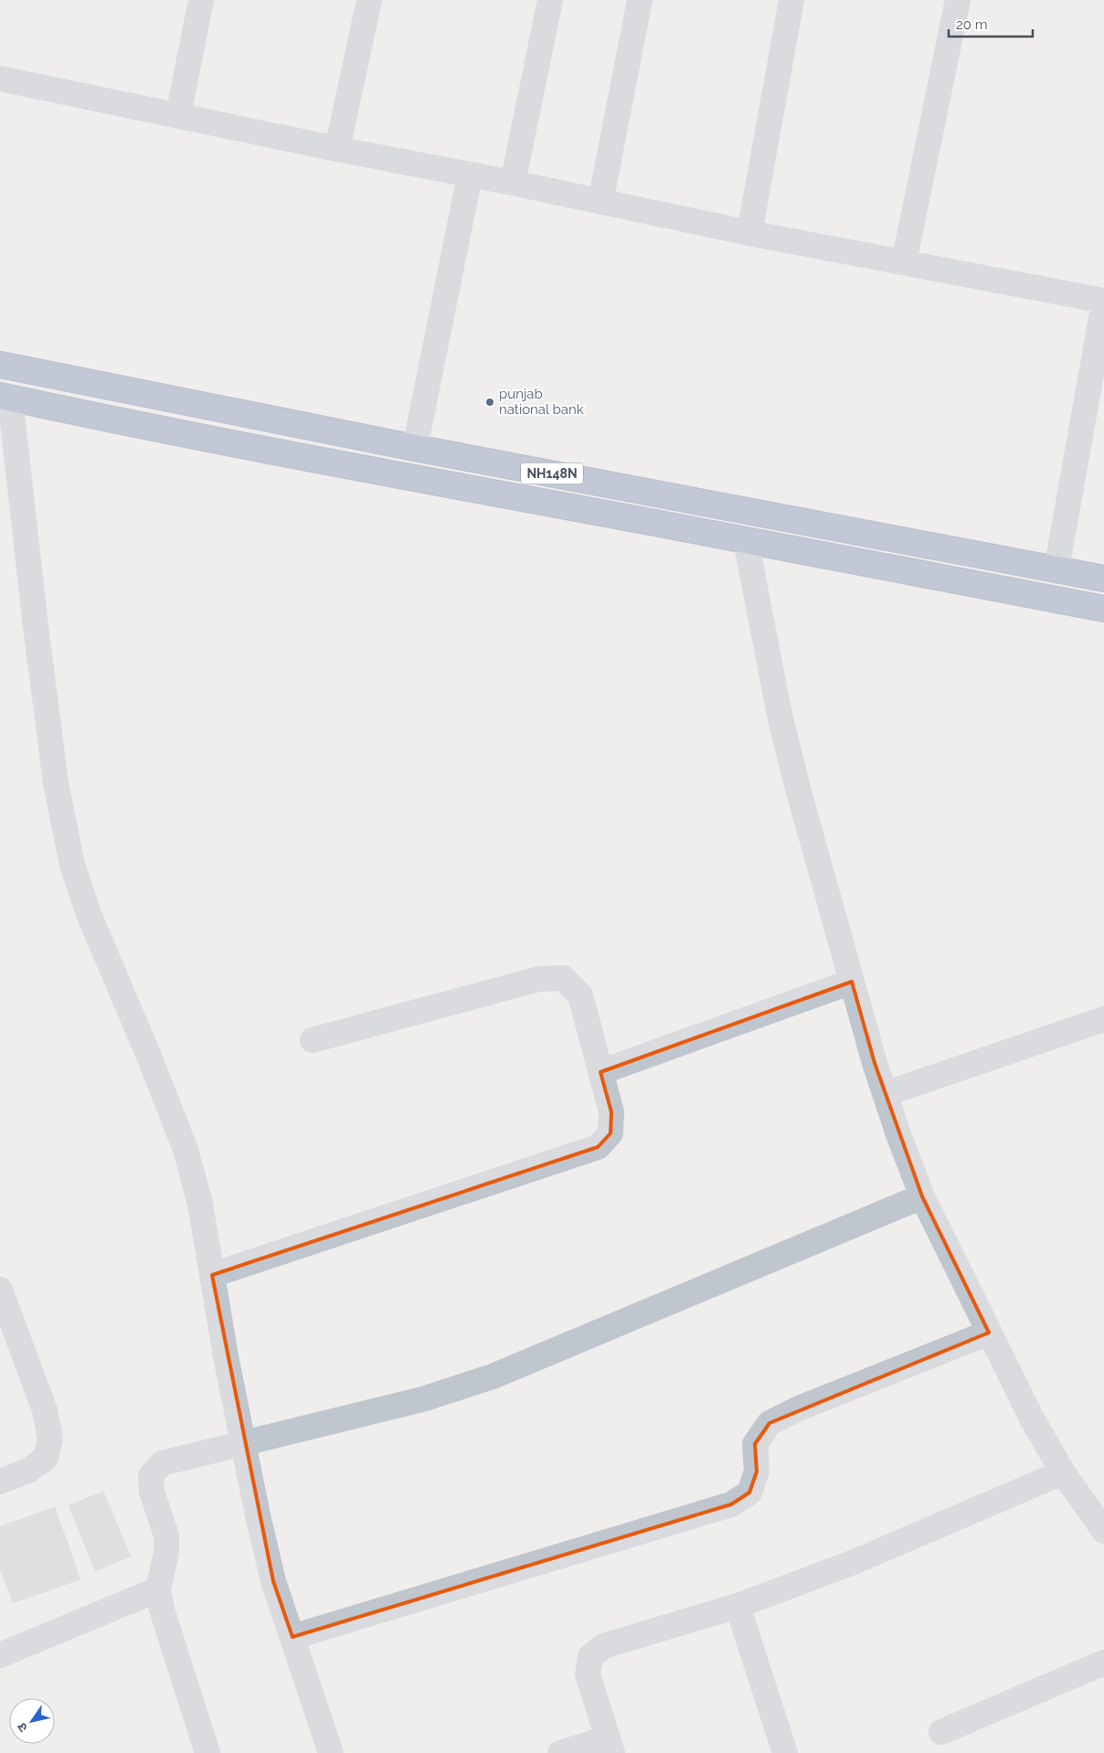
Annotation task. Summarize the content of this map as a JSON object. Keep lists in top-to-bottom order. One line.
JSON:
{"streets":{"highway":["NH148N"]},"places":["punjab national bank"],"scale_bar":"20 m","north":"bottom left"}
